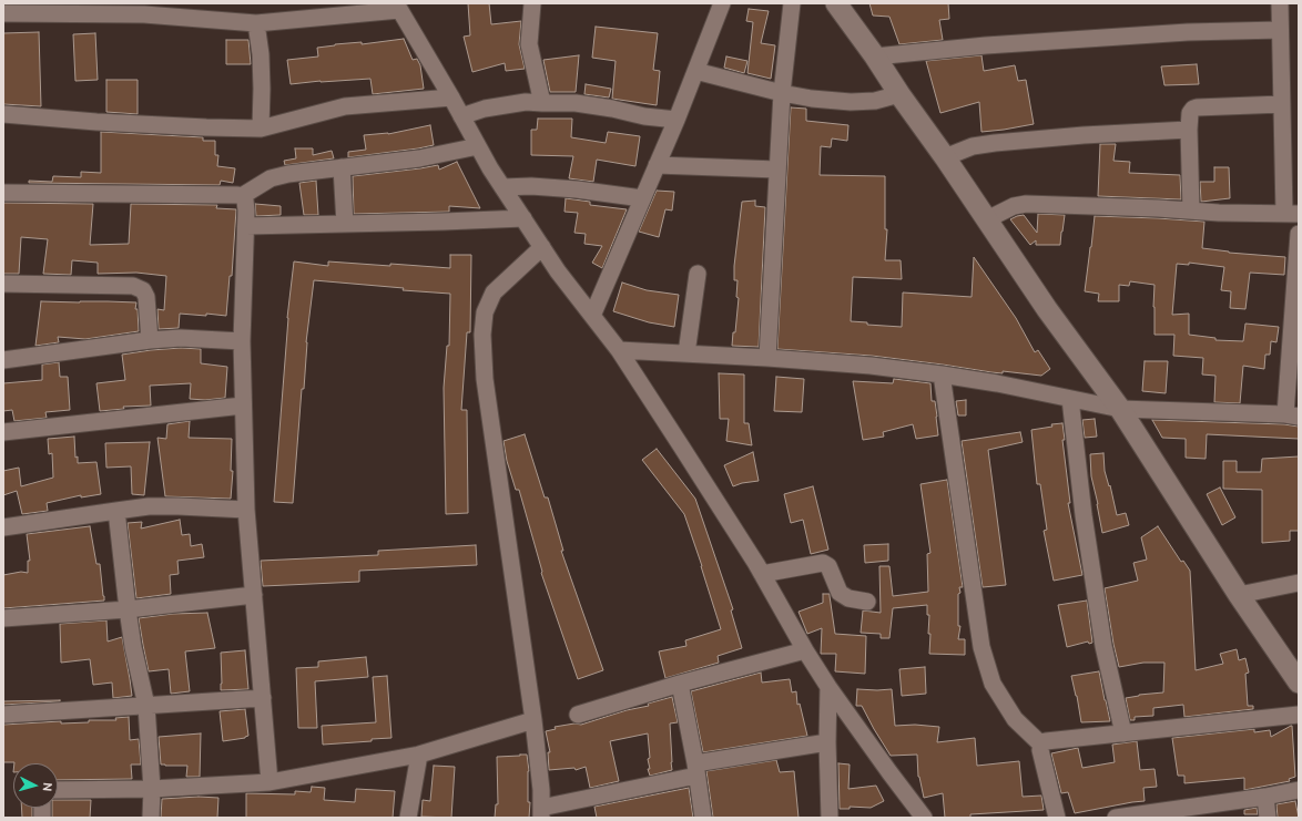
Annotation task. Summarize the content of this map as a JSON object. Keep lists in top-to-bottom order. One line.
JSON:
{"north":"right"}
